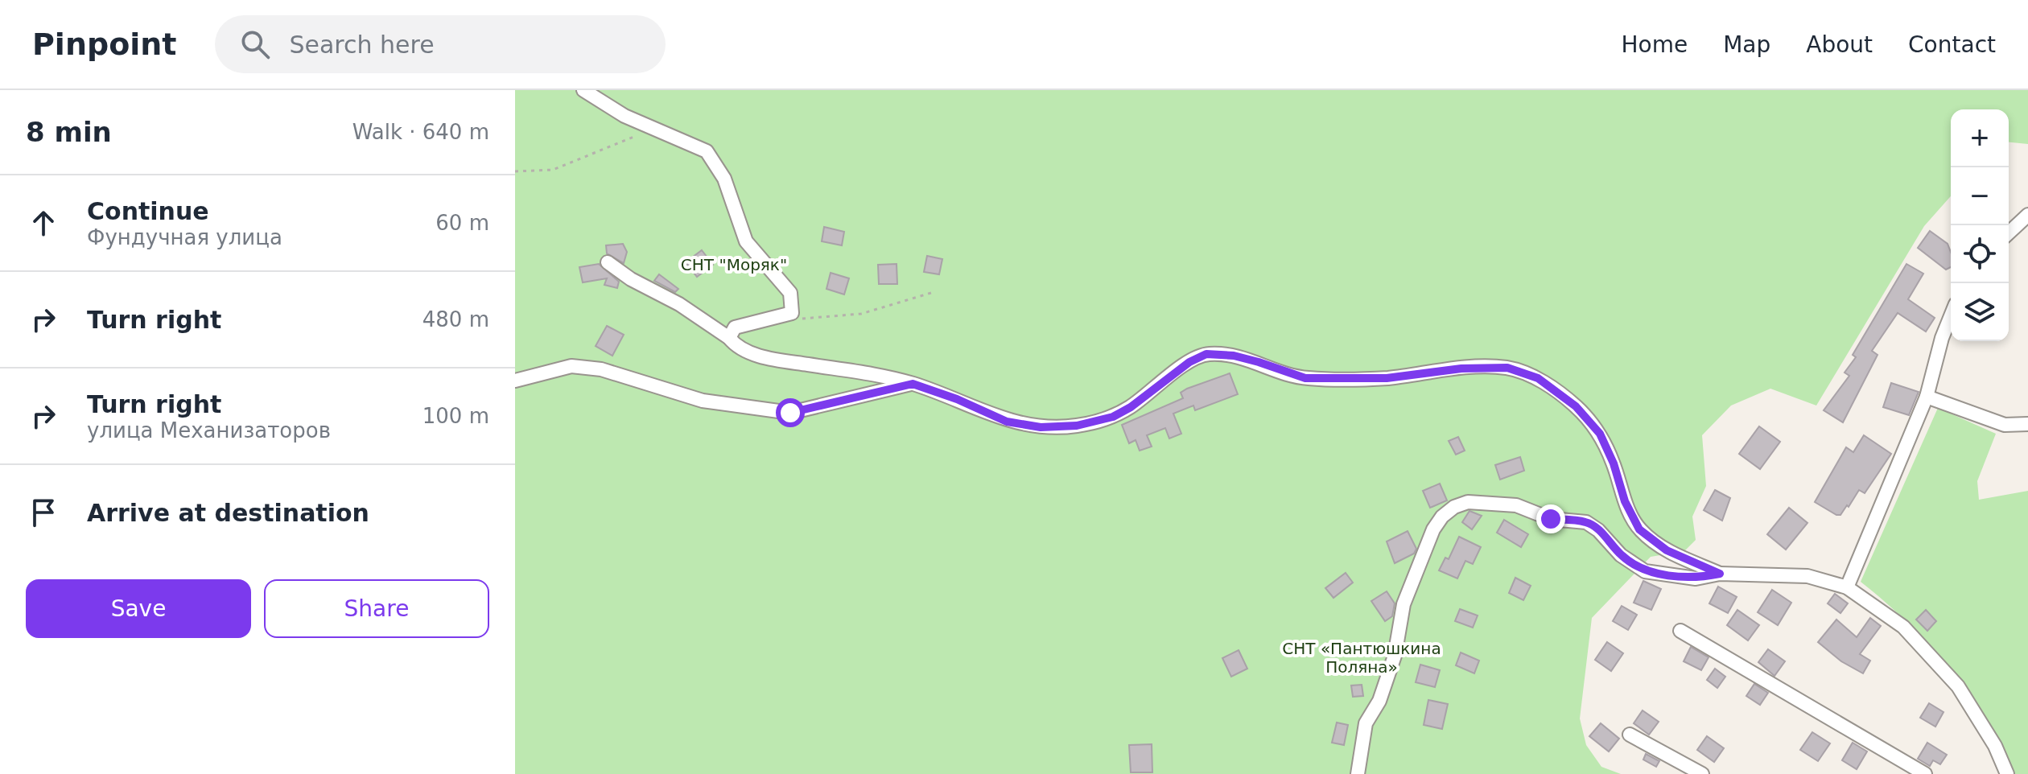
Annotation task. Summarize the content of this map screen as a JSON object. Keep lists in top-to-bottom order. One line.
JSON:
{"parks":["СНТ \"Моряк\"","СНТ «Пантюшкина Поляна»"],"page":{"header":"Pinpoint","search":"Search here","nav":["Home","Map","About","Contact"],"heading":["8 min","Walk · 640 m"],"map_buttons":["+","−"],"list":[["Continue","Фундучная улица","60 m"],["Turn right","480 m"],["Turn right","улица Механизаторов","100 m"],"Arrive at destination"],"buttons":["Save","Share"]}}
